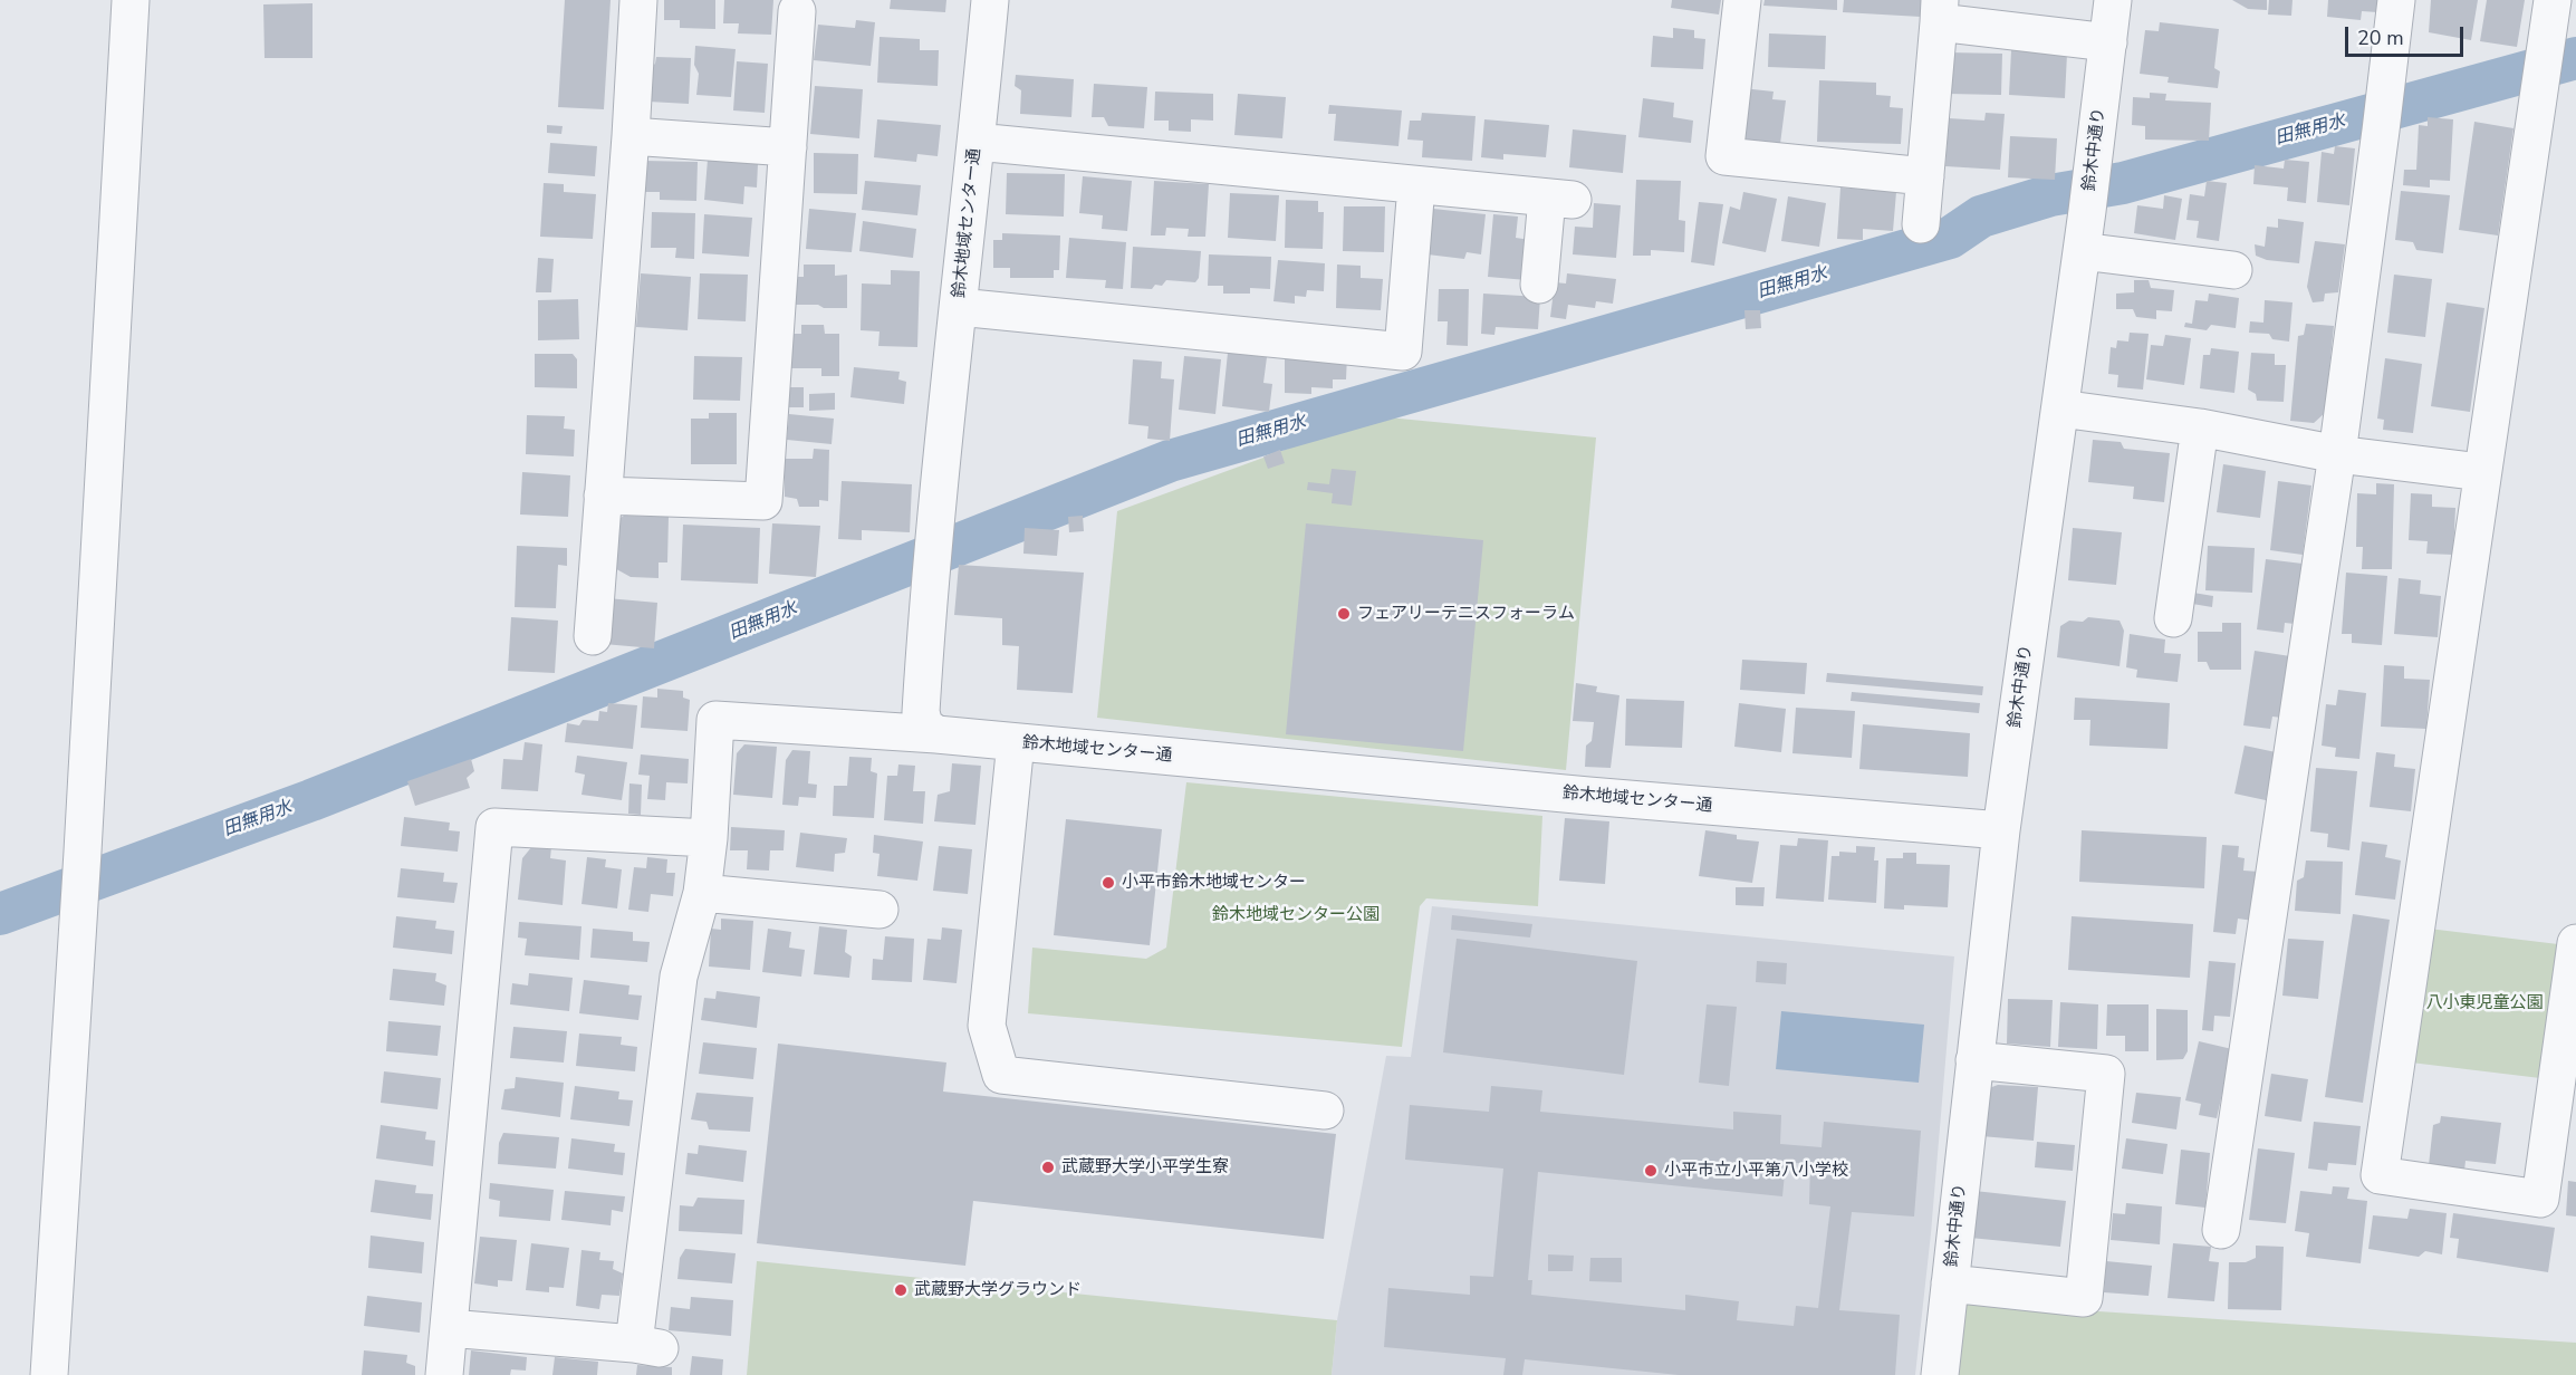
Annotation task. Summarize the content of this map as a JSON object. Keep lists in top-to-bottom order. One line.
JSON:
{"streets":{"street":["鈴木中通り","鈴木地域センター通"]},"crossings":[["鈴木中通り","鈴木地域センター通"]],"water":["田無用水"],"parks":["鈴木地域センター公園","八小東児童公園"],"places":["フェアリーテニスフォーラム","小平市鈴木地域センター","武蔵野大学小平学生寮","小平市立小平第八小学校","武蔵野大学グラウンド"],"scale_bar":"20 m"}
